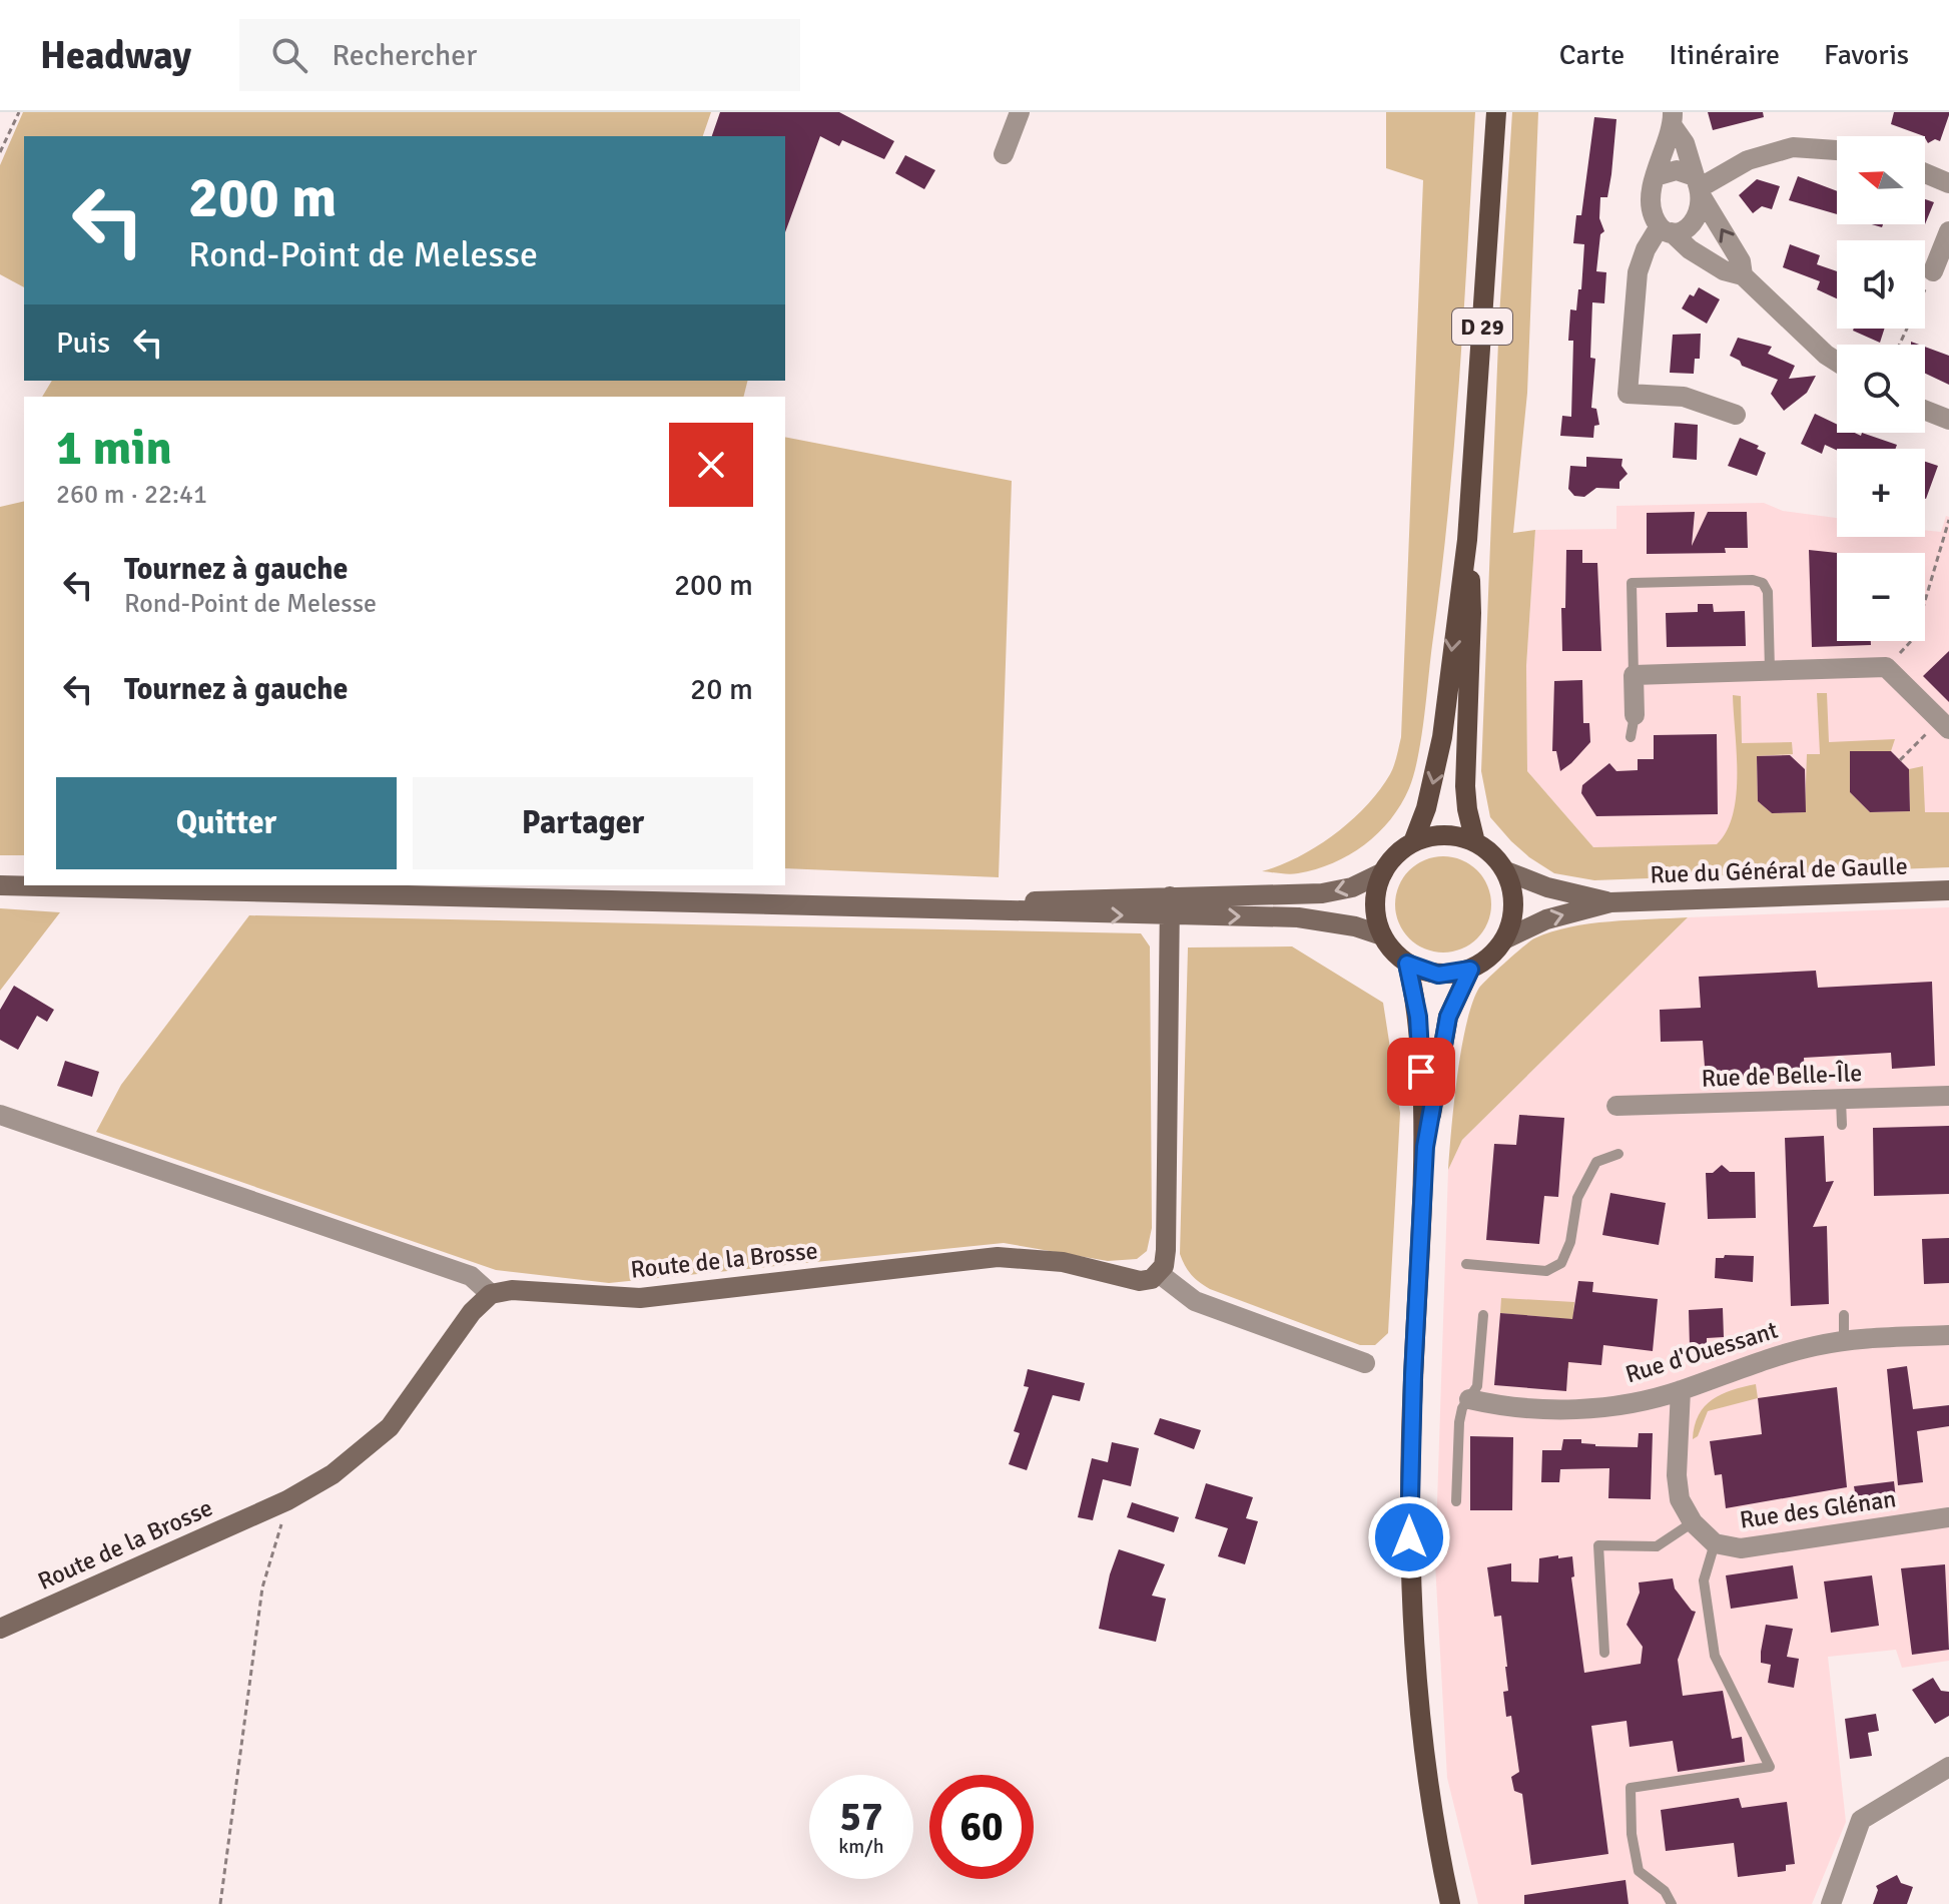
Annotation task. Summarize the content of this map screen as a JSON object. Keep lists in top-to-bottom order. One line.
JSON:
{"streets":{"main road":["D 29","Rue du Général de Gaulle","Route de la Brosse"],"street":["Rue de Belle-Île","Rue d'Ouessant","Rue des Glénan"]},"crossings":[["D 29","Rue du Général de Gaulle"],["Rue d'Ouessant","Rue des Glénan"]],"north":"left","page":{"header":"Headway","search":"Rechercher","nav":["Carte","Itinéraire","Favoris"],"map_buttons":["+","−"],"turn":["200 m","Rond-Point de Melesse"],"then":"Puis","heading":["1 min","260 m · 22:41"],"list":[{"name":"Tournez à gauche","note":"Rond-Point de Melesse","value":"200 m"},{"name":"Tournez à gauche","value":"20 m"}],"buttons":["Quitter","Partager"],"speed":"57 km/h","limit":"60"}}
